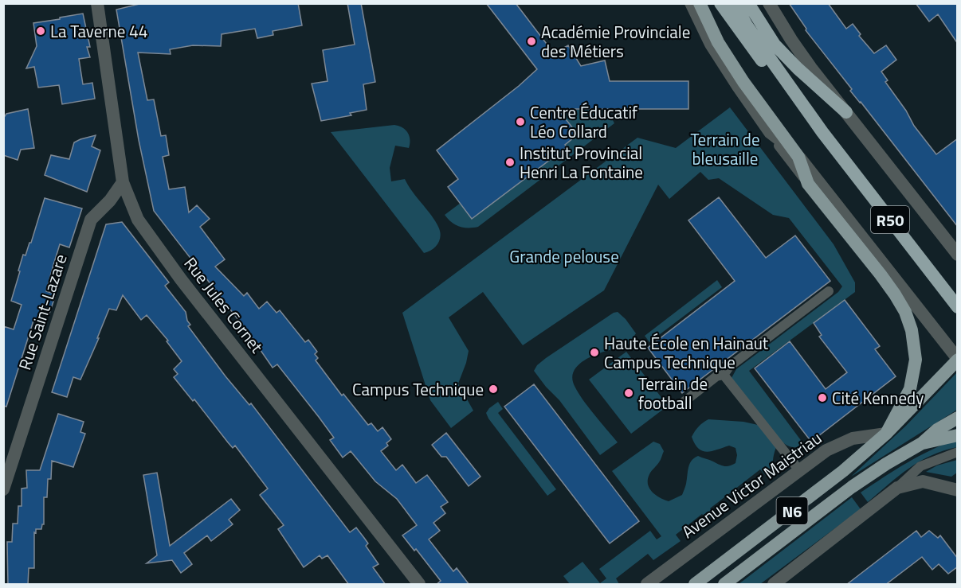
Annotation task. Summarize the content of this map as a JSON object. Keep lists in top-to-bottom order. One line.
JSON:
{"streets":{"highway":["R50"],"main road":["N6"],"street":["Rue Jules Cornet","Rue Saint-Lazare","Avenue Victor Maistriau"]},"crossings":[["Rue Jules Cornet","Rue Saint-Lazare"],["Avenue Victor Maistriau","N6"]],"parks":["Terrain de bleusaille","Grande pelouse"],"places":["La Taverne 44","Académie Provinciale des Métiers","Centre Éducatif Léo Collard","Institut Provincial Henri La Fontaine","Haute École en Hainaut Campus Technique","Campus Technique","Terrain de football","Cité Kennedy"]}
